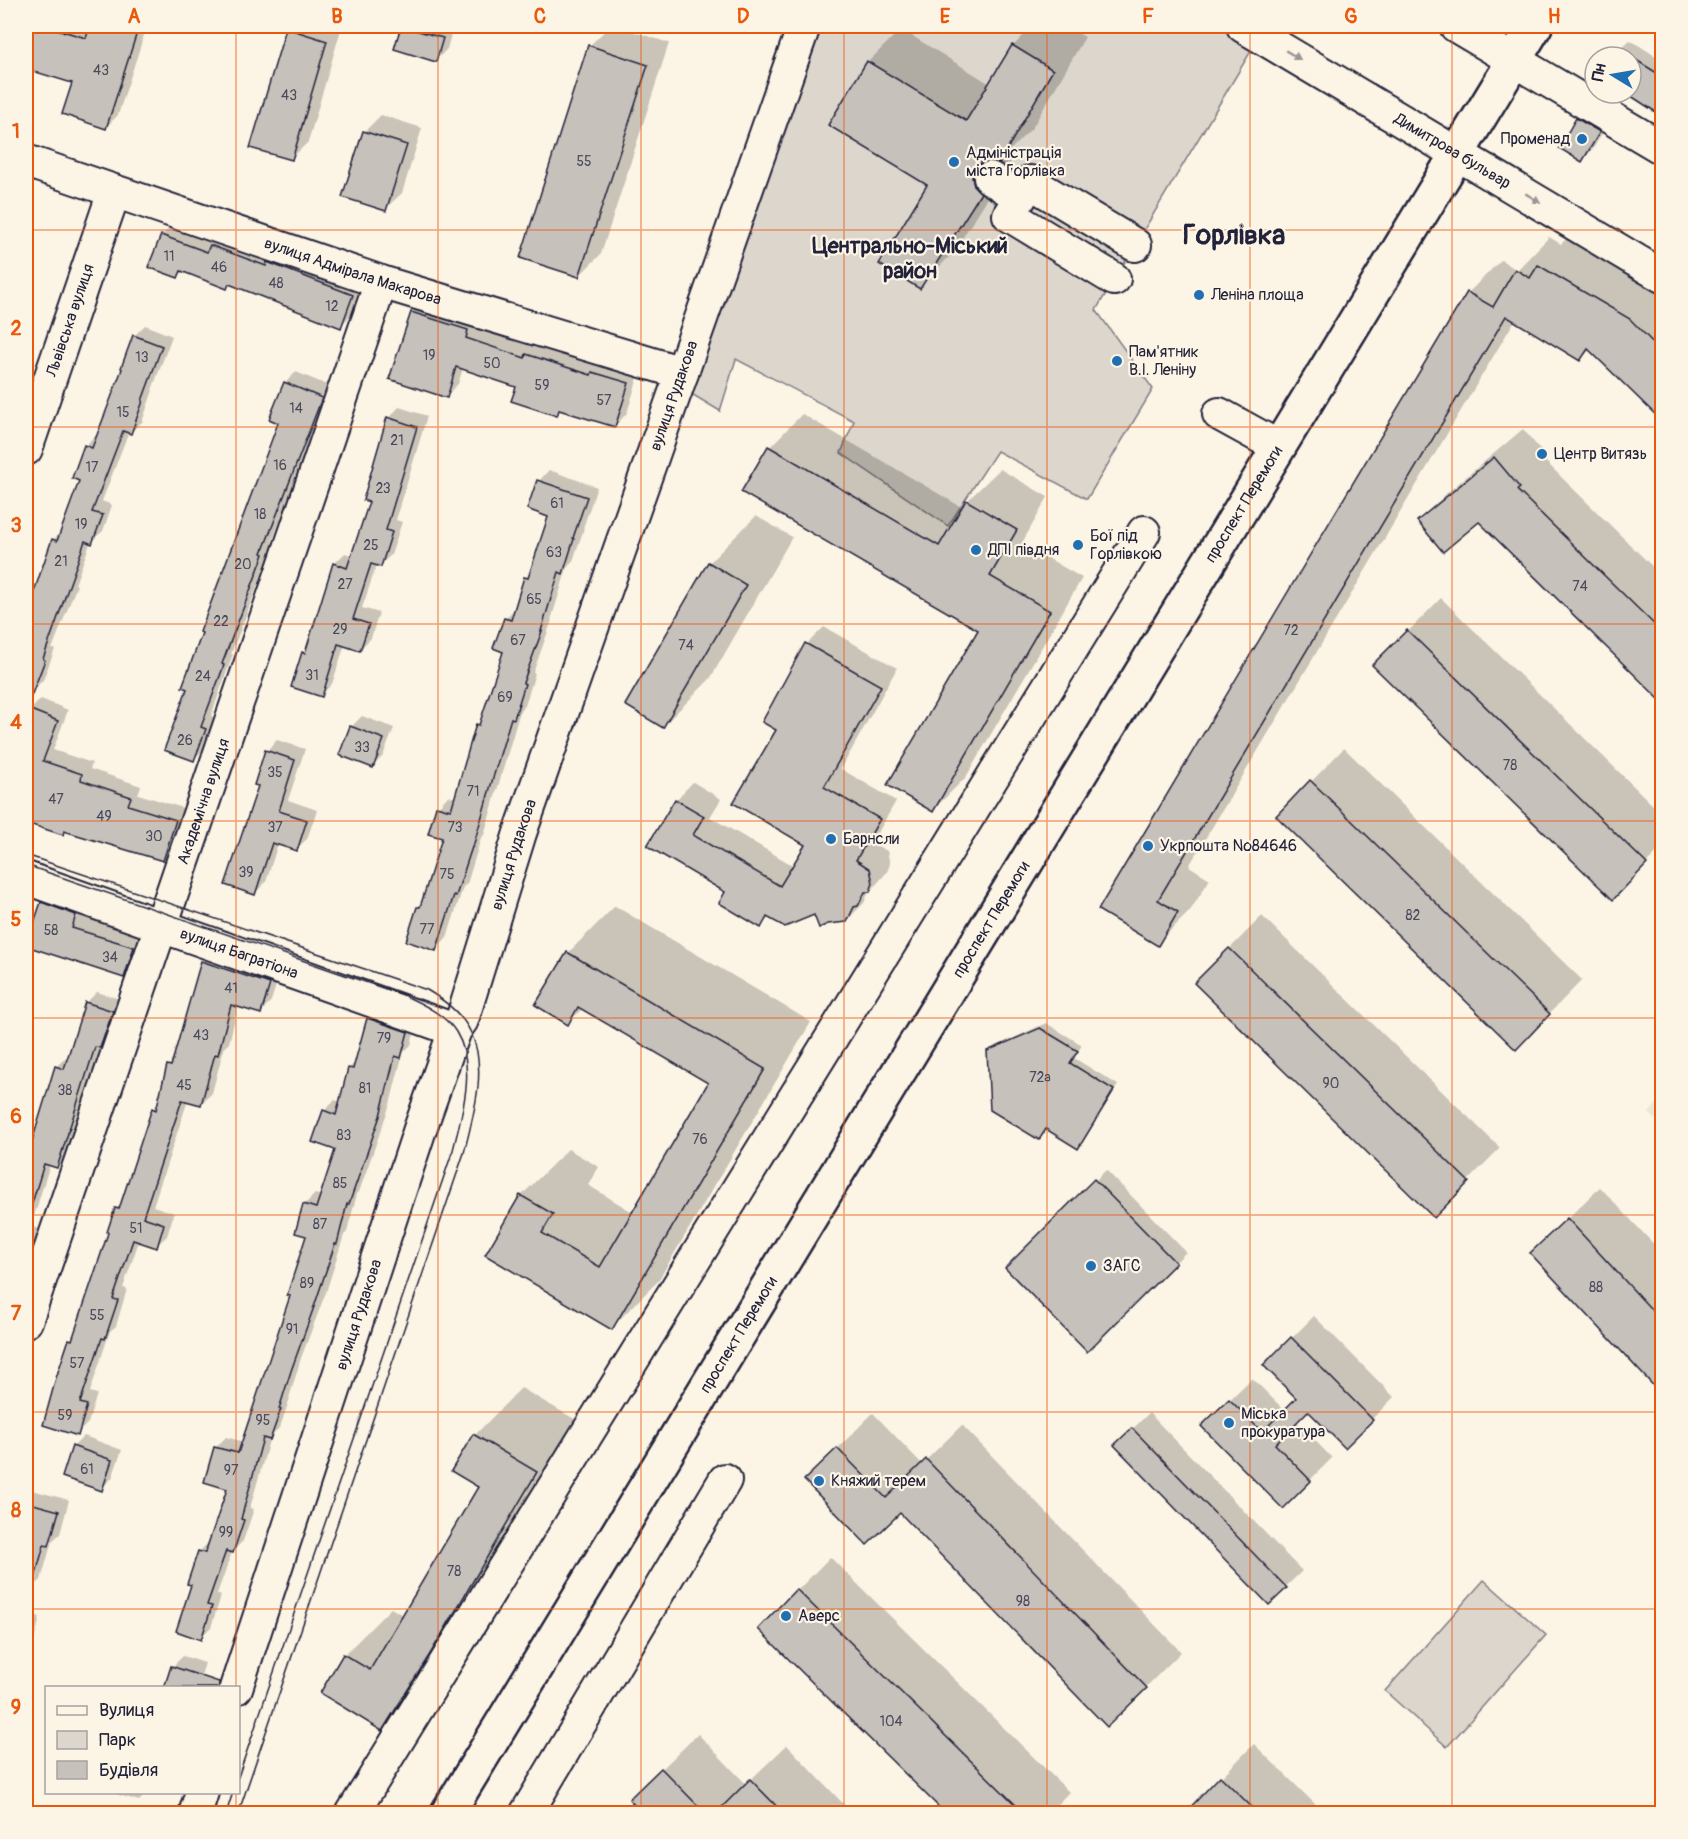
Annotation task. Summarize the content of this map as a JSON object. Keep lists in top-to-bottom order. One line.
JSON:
{"streets":{"main road":["проспект Перемоги"],"street":["Димитрова бульвар","вулиця Адмірала Макарова","Львівська вулиця","вулиця Рудакова","Академічна вулиця","вулиця Багратіона"]},"crossings":[["Димитрова бульвар","проспект Перемоги"],["вулиця Адмірала Макарова","Львівська вулиця"],["вулиця Адмірала Макарова","вулиця Рудакова"],["вулиця Адмірала Макарова","Академічна вулиця"],["вулиця Рудакова","вулиця Багратіона"],["Академічна вулиця","вулиця Багратіона"]],"districts":["Горлівка","Центрально-Міський район"],"places":["Променад","Адміністрація міста Горлівка","Леніна площа","Пам'ятник В.І. Леніну","Центр Витязь","Бої під Горлівкою","ДПІ півдня","Барнсли","Укрпошта №84646","ЗАГС","Міська прокуратура","Княжий терем","Аверс"],"house_numbers":["43","43","55","11","46","48","12","19","13","50","59","57","14","15","21","16","17","23","61","18","19","25","63","21","20","27","74","65","22","29","72","67","74","31","24","69","26","33","78","35","71","47","49","37","73","30","39","75","82","77","58","34","41","43","79","72а","90","45","81","38","83","76","85","87","51","89","88","55","91","57","59","95","61","97","99","78","98","104"],"legend":["Вулиця","Парк","Будівля"],"north":"left","grid":{"columns":["A","B","C","D","E","F","G","H"],"rows":["1","2","3","4","5","6","7","8","9"]}}
